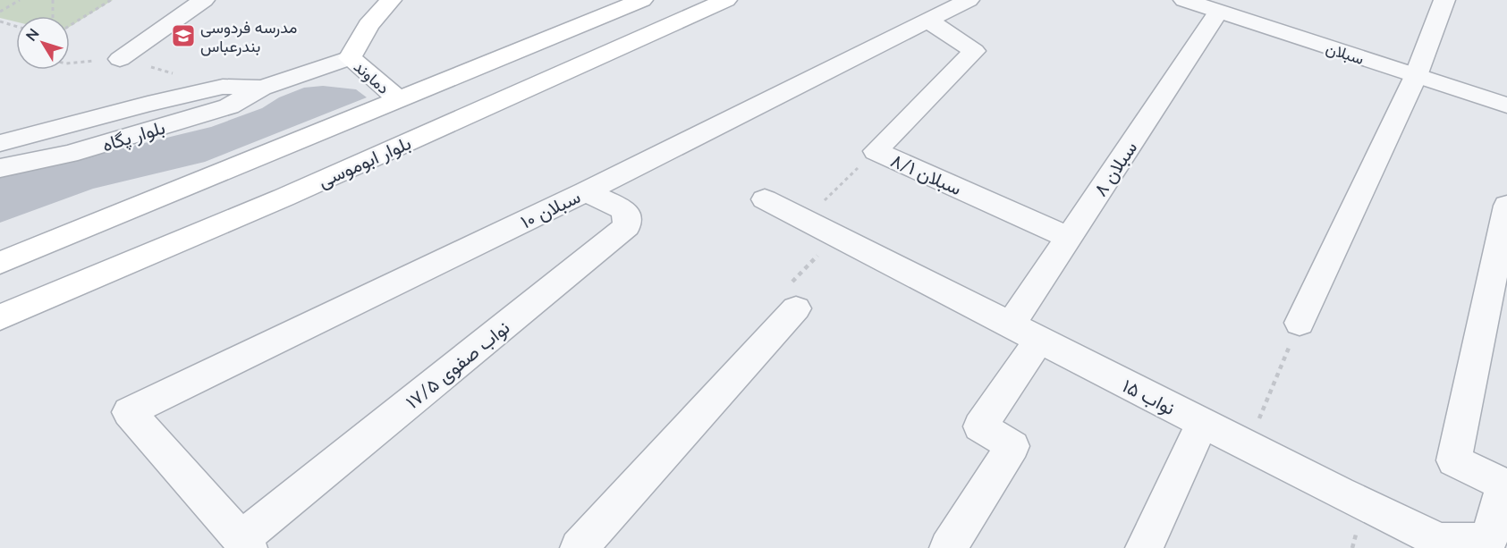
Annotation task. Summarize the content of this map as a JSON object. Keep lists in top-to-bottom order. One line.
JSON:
{"streets":{"main road":["دماوند","بلوار ابوموسی"],"street":["سبلان","بلوار پگاه","سبلان ۸","سبلان ۸/۱","سبلان ۱۰","نواب صفوی ۱۷/۵","نواب ۱۵"]},"crossings":[["سبلان","سبلان ۸"],["دماوند","بلوار پگاه"],["سبلان ۸","سبلان ۸/۱"],["سبلان ۸","نواب ۱۵"],["سبلان ۸/۱","سبلان ۱۰"],["سبلان ۱۰","نواب صفوی ۱۷/۵"]],"places":{"school or university":["مدرسه فردوسی بندرعباس"]},"north":"top left"}
